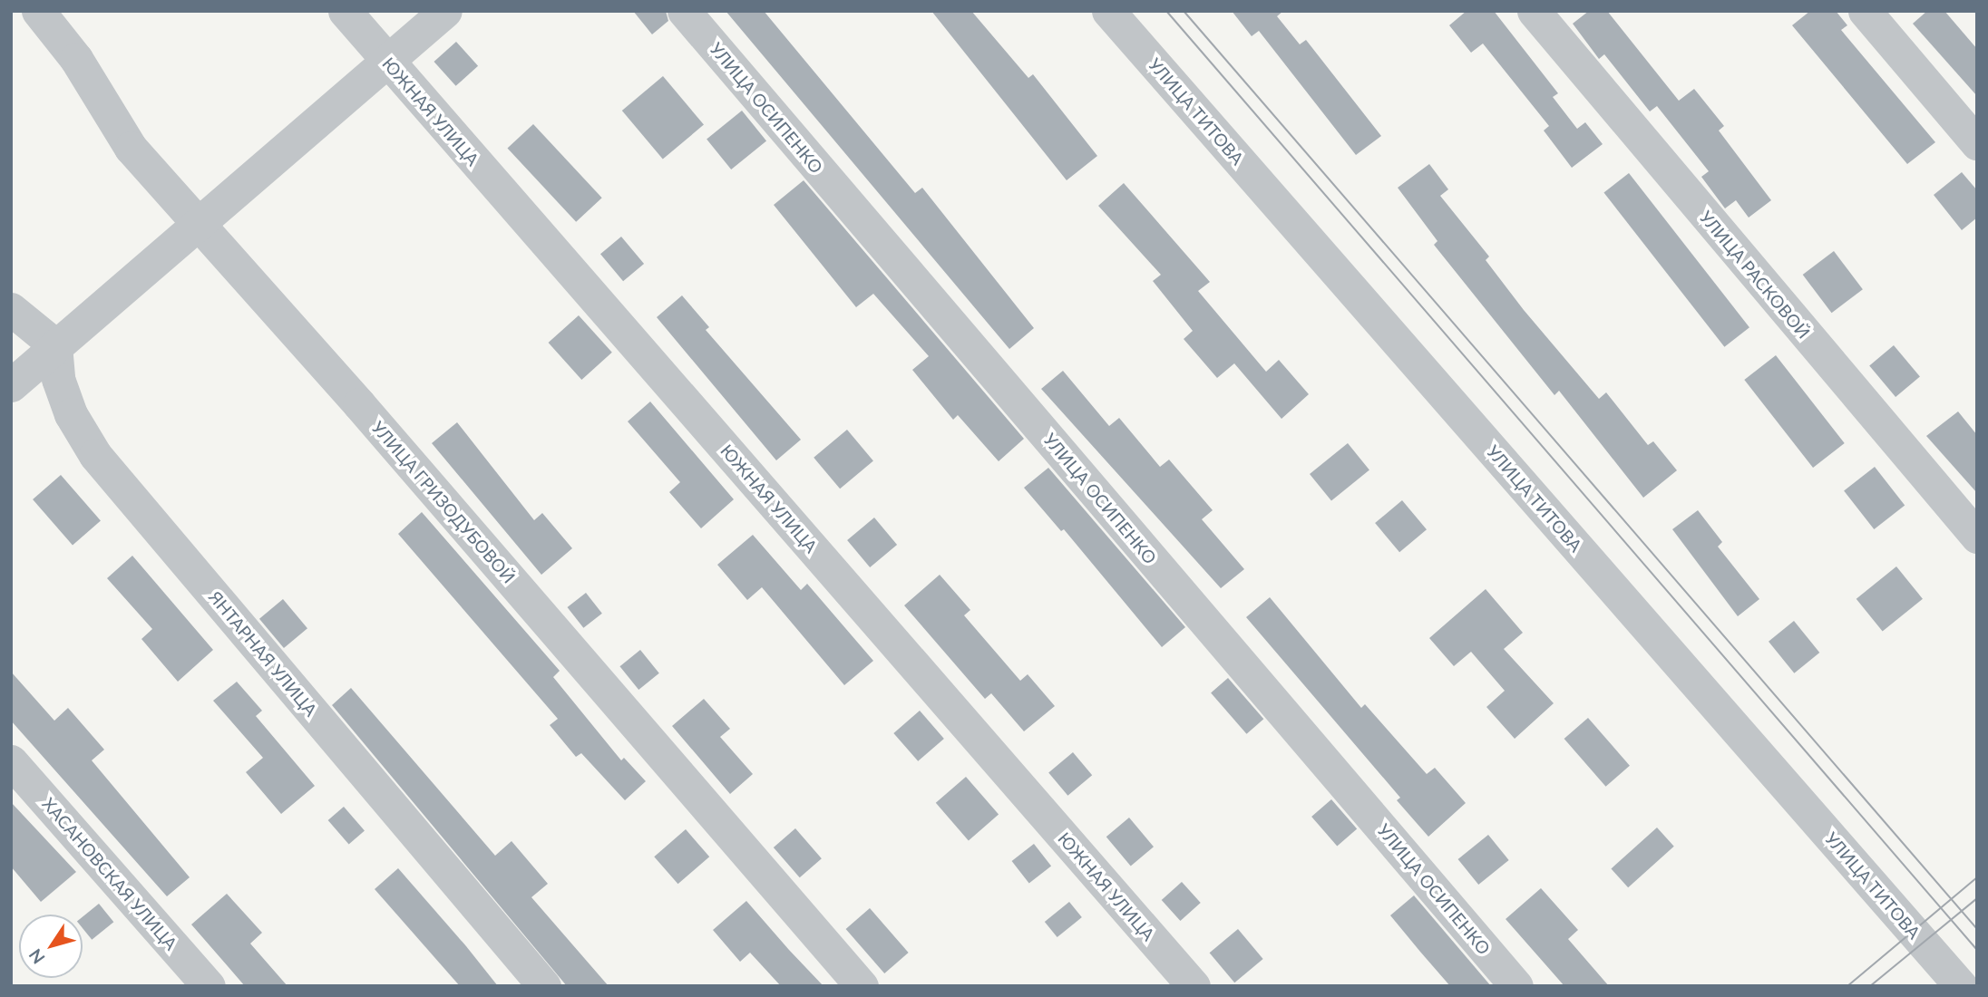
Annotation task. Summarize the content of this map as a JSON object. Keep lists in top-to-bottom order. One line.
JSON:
{"streets":{"street":["УЛИЦА ОСИПЕНКО","ЮЖНАЯ УЛИЦА","УЛИЦА ТИТОВА","УЛИЦА РАСКОВОЙ","УЛИЦА ГРИЗОДУБОВОЙ","ЯНТАРНАЯ УЛИЦА","ХАСАНОВСКАЯ УЛИЦА"]},"north":"bottom left"}
